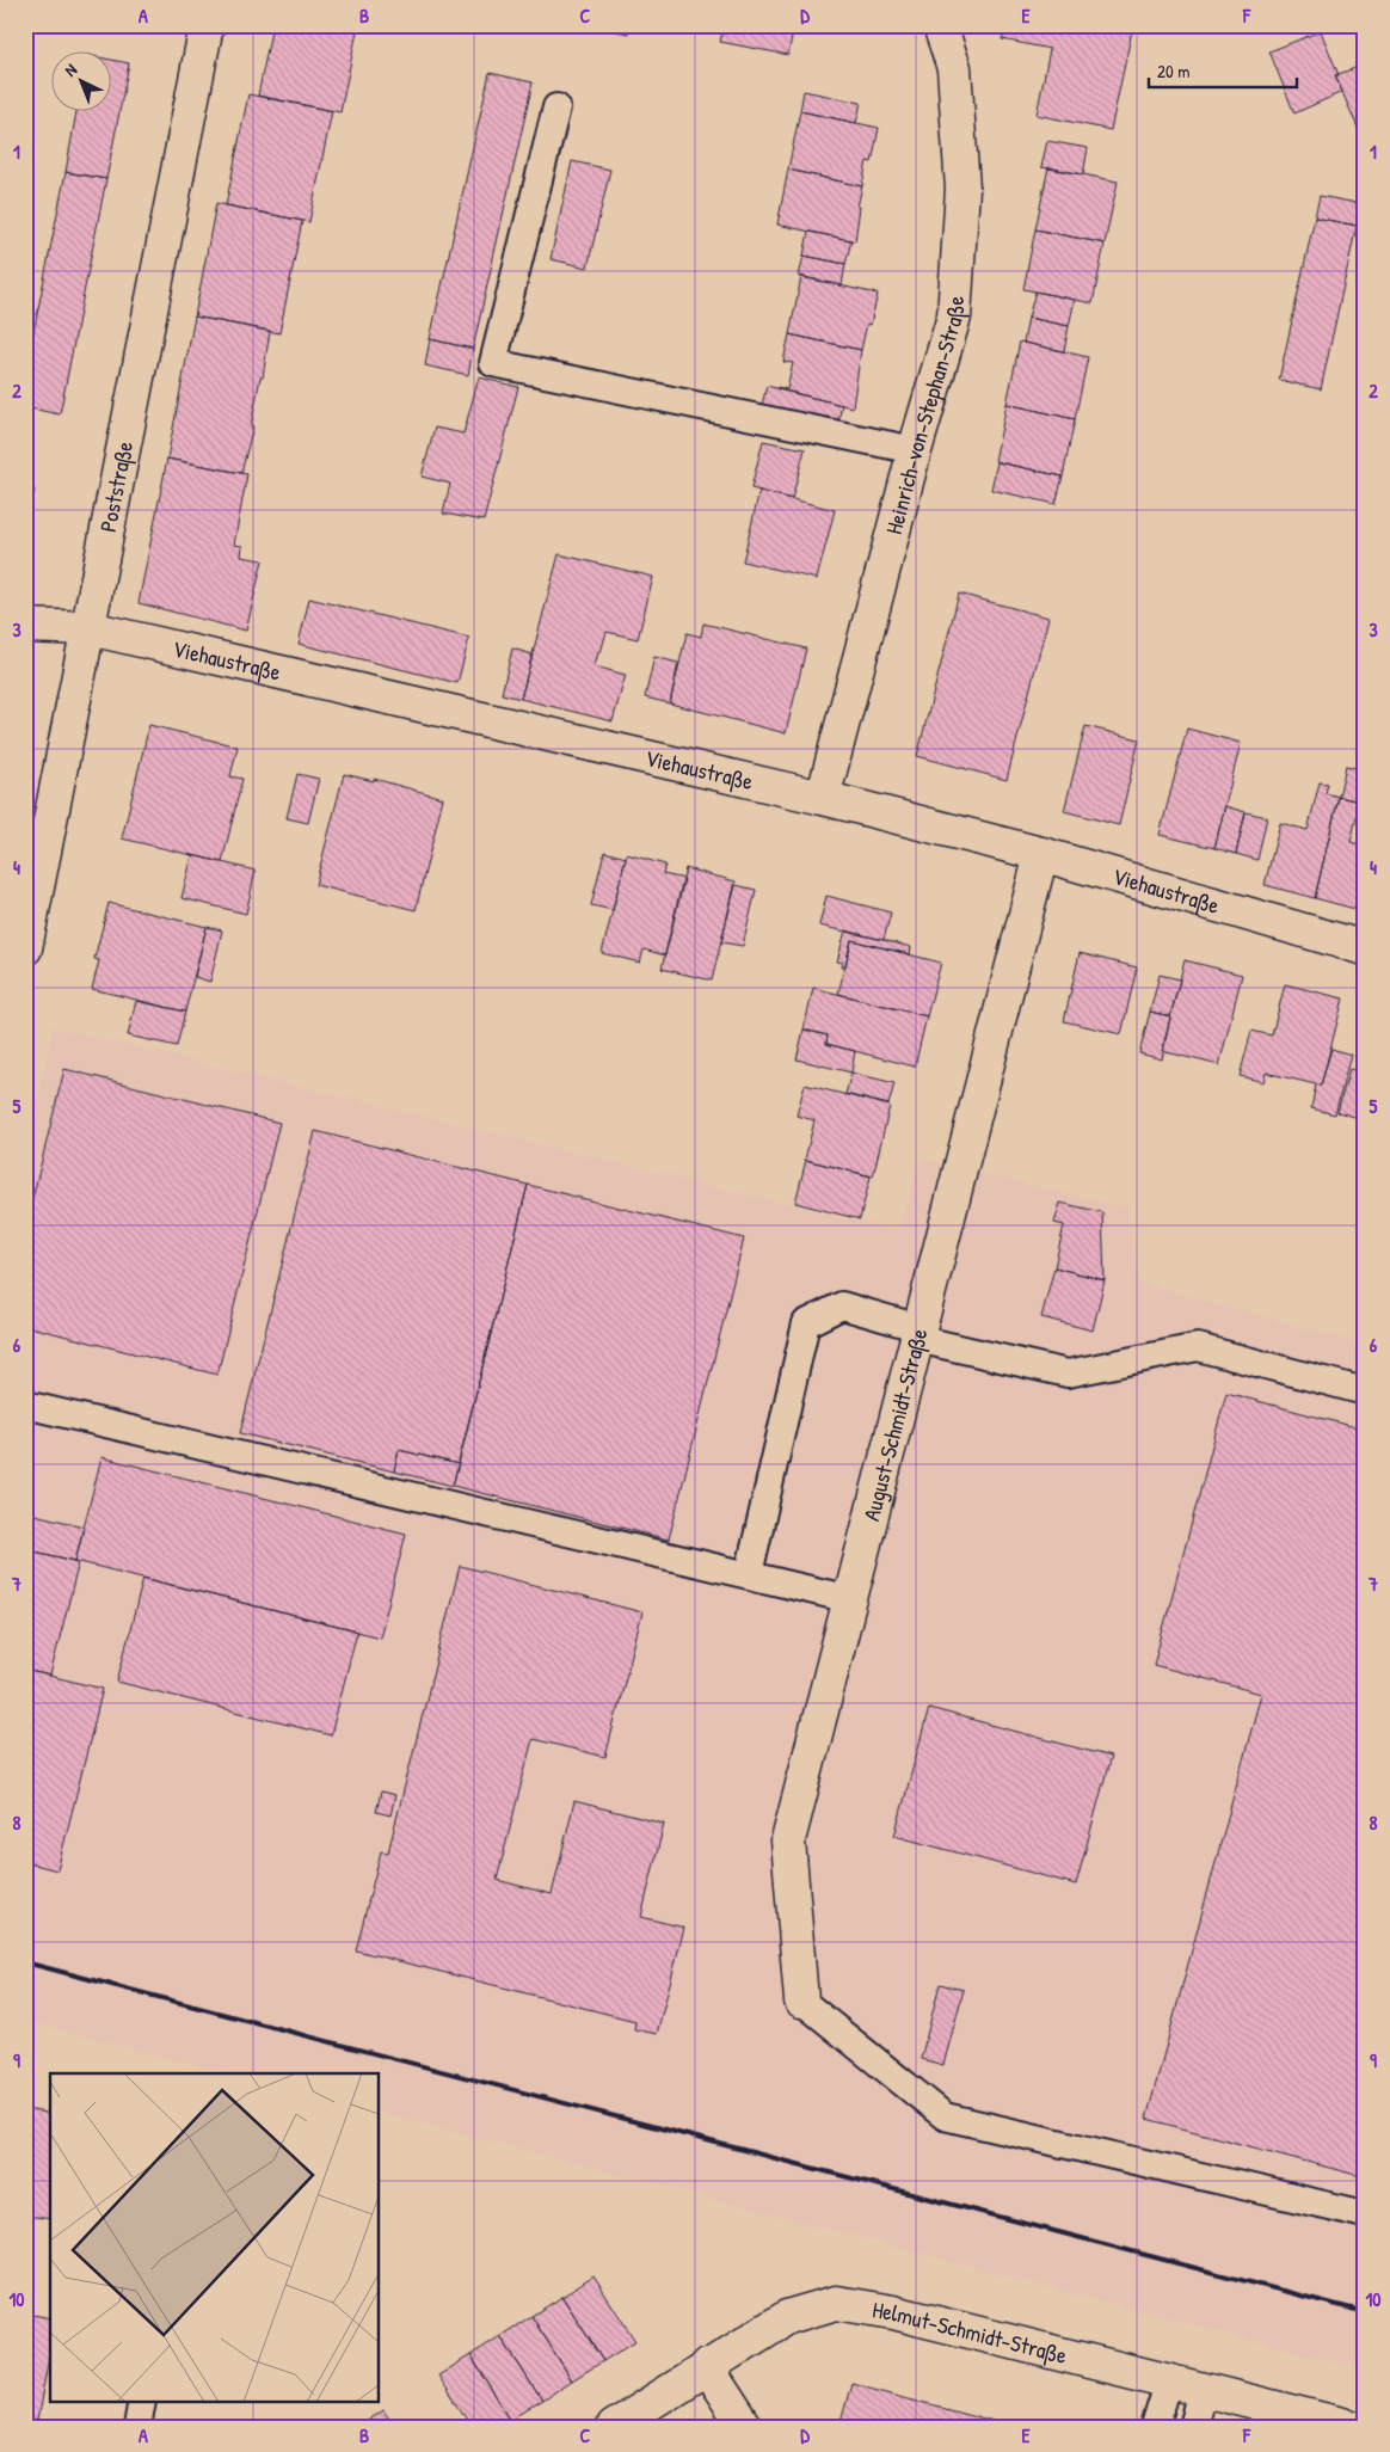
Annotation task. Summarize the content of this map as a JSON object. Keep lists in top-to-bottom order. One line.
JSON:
{"streets":{"street":["Heinrich-von-Stephan-Straße","Poststraße","Viehaustraße","August-Schmidt-Straße","Helmut-Schmidt-Straße"]},"crossings":[["Heinrich-von-Stephan-Straße","Viehaustraße"],["Poststraße","Viehaustraße"],["Viehaustraße","August-Schmidt-Straße"]],"scale_bar":"20 m","north":"top left","grid":{"columns":["A","B","C","D","E","F"],"rows":["1","2","3","4","5","6","7","8","9","10"]}}
